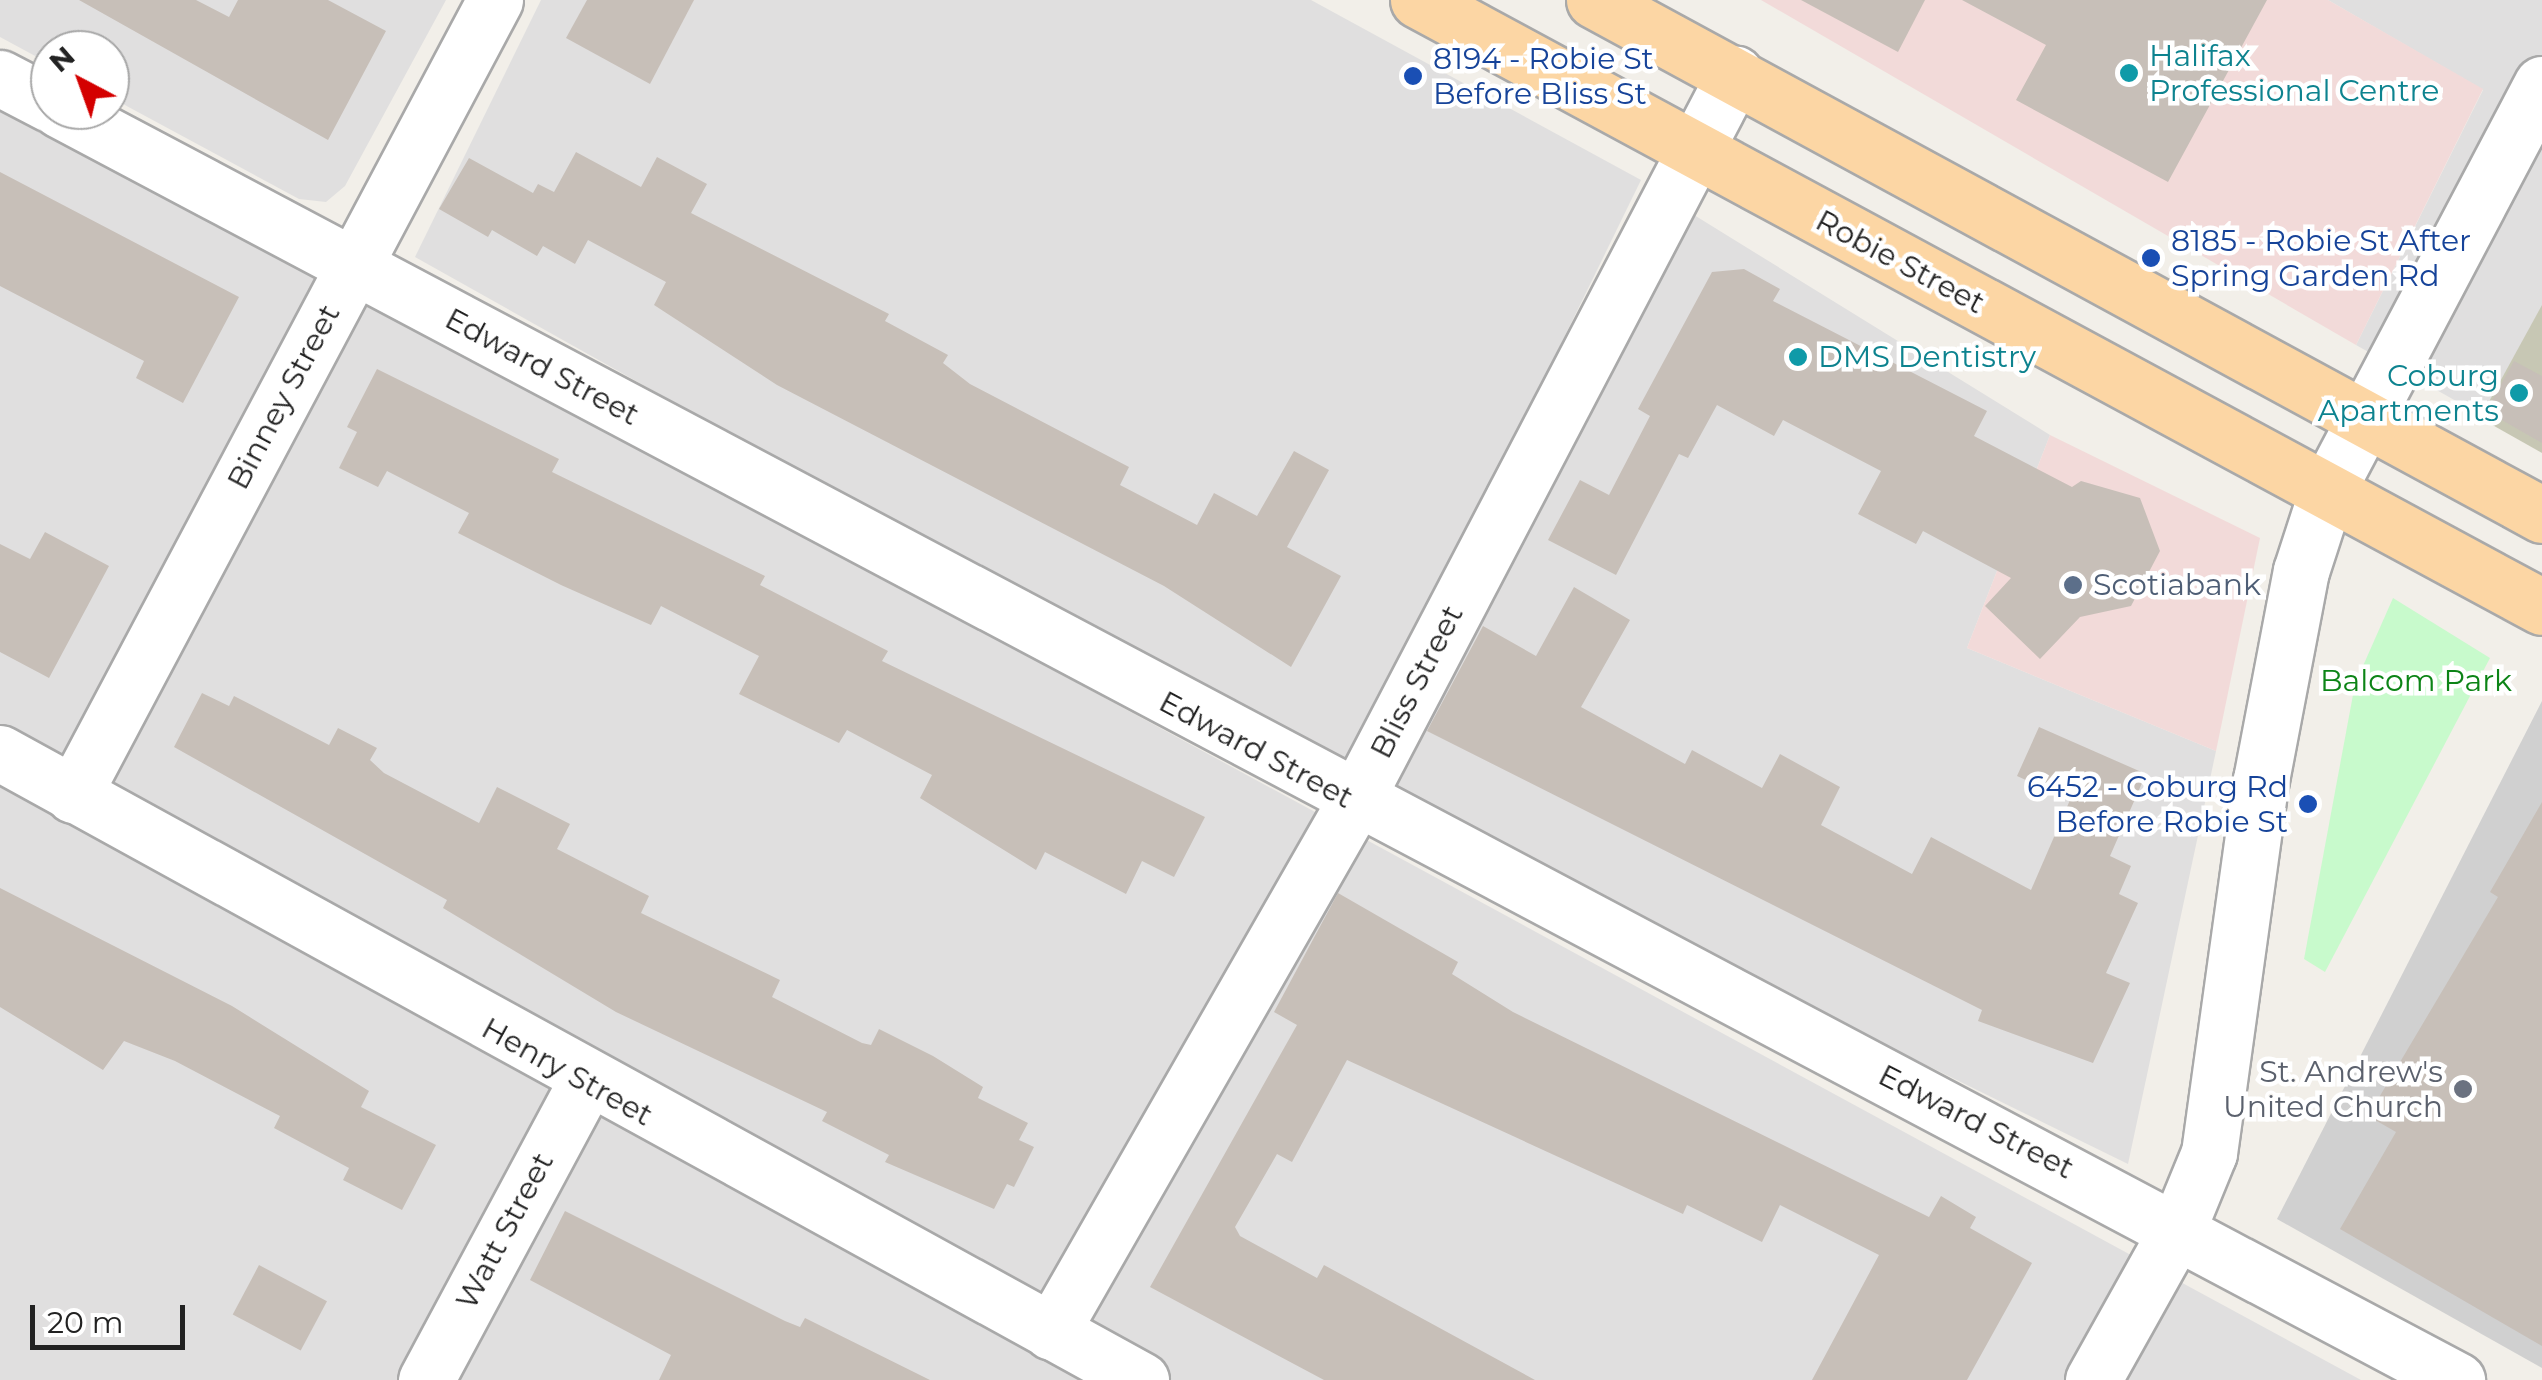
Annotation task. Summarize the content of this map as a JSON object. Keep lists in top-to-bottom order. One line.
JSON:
{"streets":{"main road":["Robie Street"],"street":["Edward Street","Binney Street","Bliss Street","Henry Street","Watt Street"]},"crossings":[["Robie Street","Bliss Street"],["Edward Street","Binney Street"],["Edward Street","Bliss Street"],["Binney Street","Henry Street"],["Bliss Street","Henry Street"],["Henry Street","Watt Street"]],"parks":["Balcom Park"],"places":["Halifax Professional Centre","8194 - Robie St Before Bliss St","8185 - Robie St After Spring Garden Rd","DMS Dentistry","Coburg Apartments","Scotiabank","6452 - Coburg Rd Before Robie St","St. Andrew's United Church"],"scale_bar":"20 m","north":"top left"}
